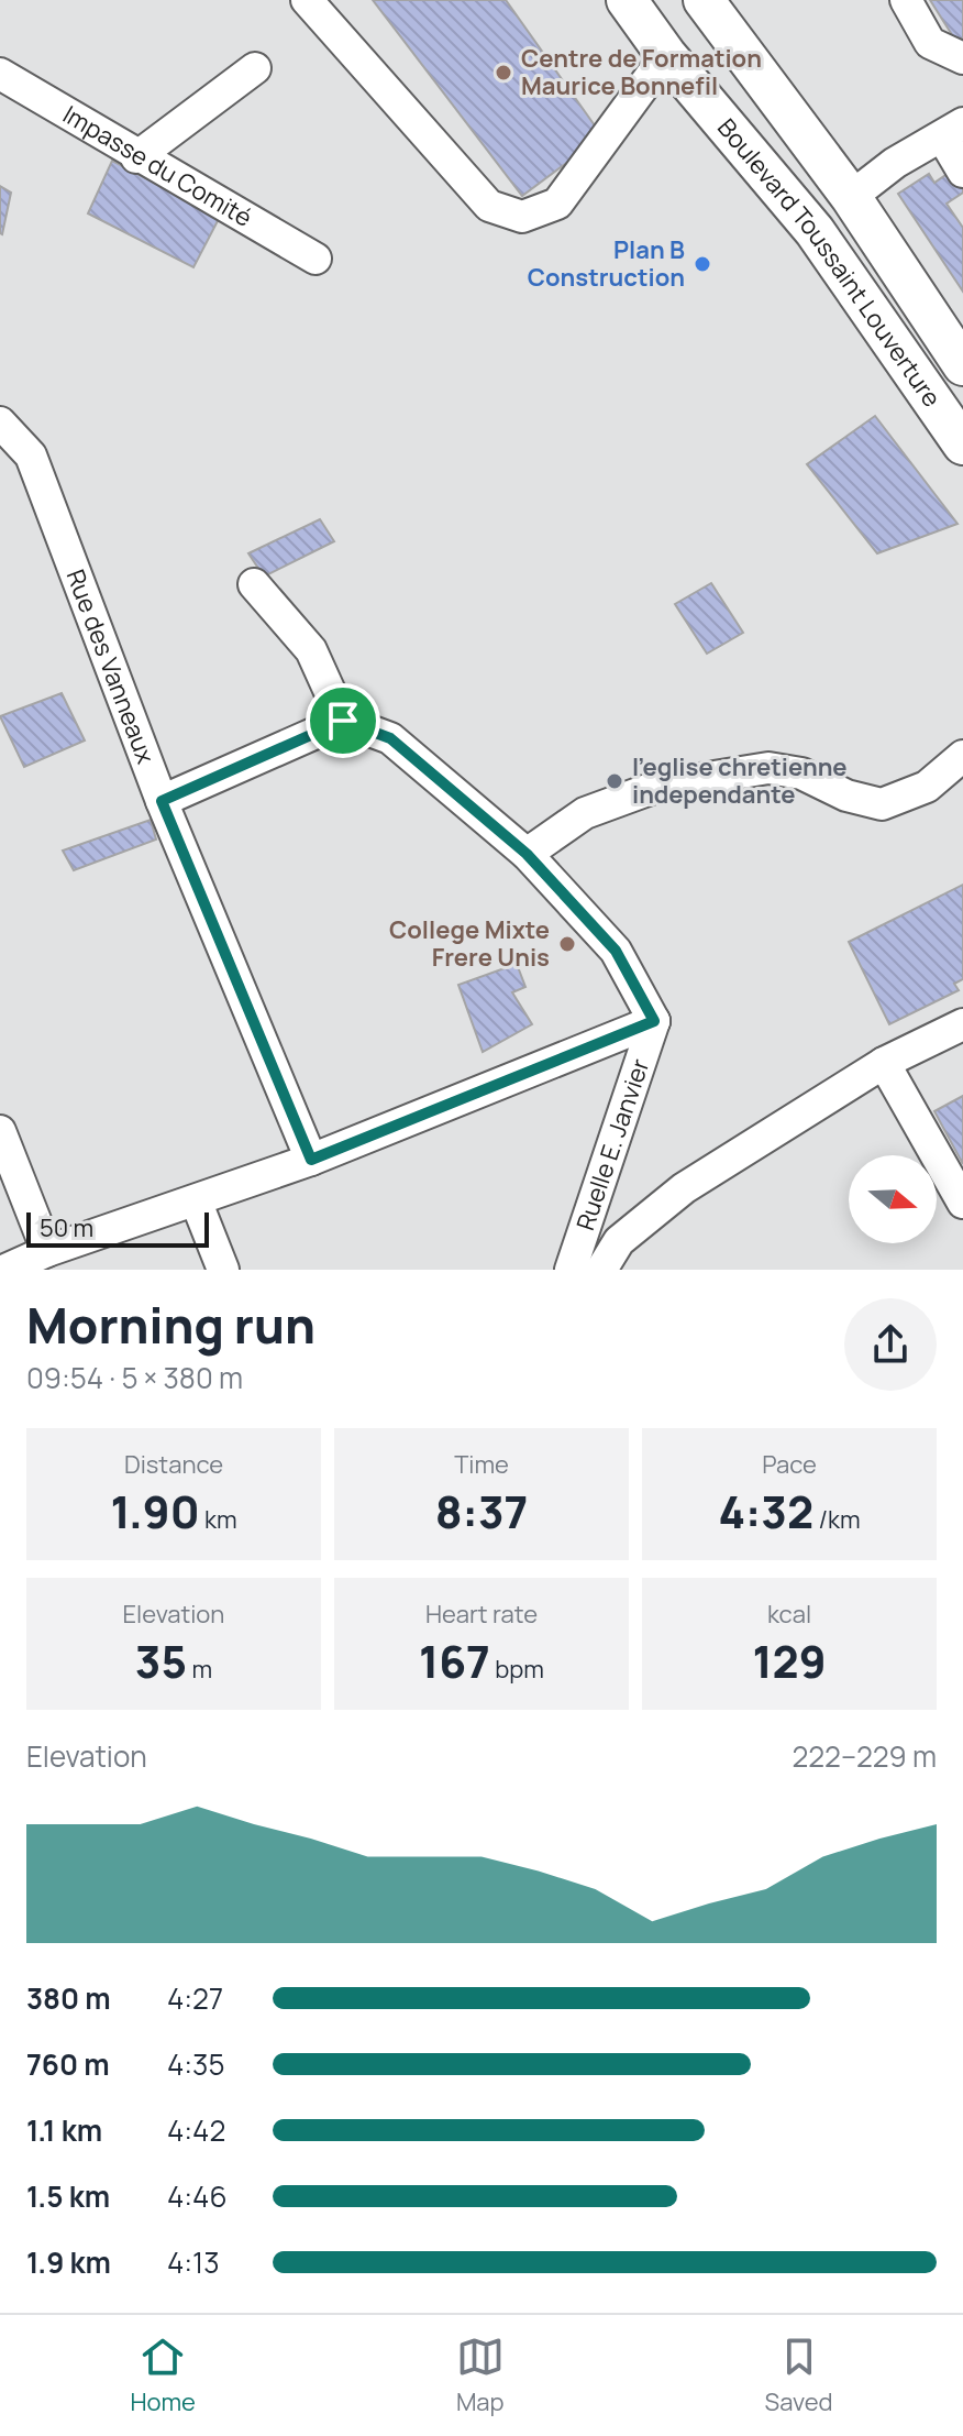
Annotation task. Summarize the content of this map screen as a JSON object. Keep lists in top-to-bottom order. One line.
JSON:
{"streets":{"main road":["Boulevard Toussaint Louverture"],"street":["Impasse du Comité","Rue des Vanneaux","Ruelle E. Janvier"]},"places":["Centre de Formation Maurice Bonnefil","Plan B Construction","l'eglise chretienne independante","College Mixte Frere Unis"],"scale_bar":"50 m","north":"right","page":{"scale":"50 m","heading":["Morning run","09:54 · 5 × 380 m"],"stats":[["Distance","1.90 km"],["Time","8:37"],["Pace","4:32 /km"],["Elevation","35 m"],["Heart rate","167 bpm"],["kcal","129"]],"chart":["Elevation","222–229 m"],"list":[{"name":"380 m","note":"4:27"},{"name":"760 m","note":"4:35"},{"name":"1.1 km","note":"4:42"},{"name":"1.5 km","note":"4:46"},{"name":"1.9 km","note":"4:13"}],"tabs":["Home","Map","Saved"]}}
